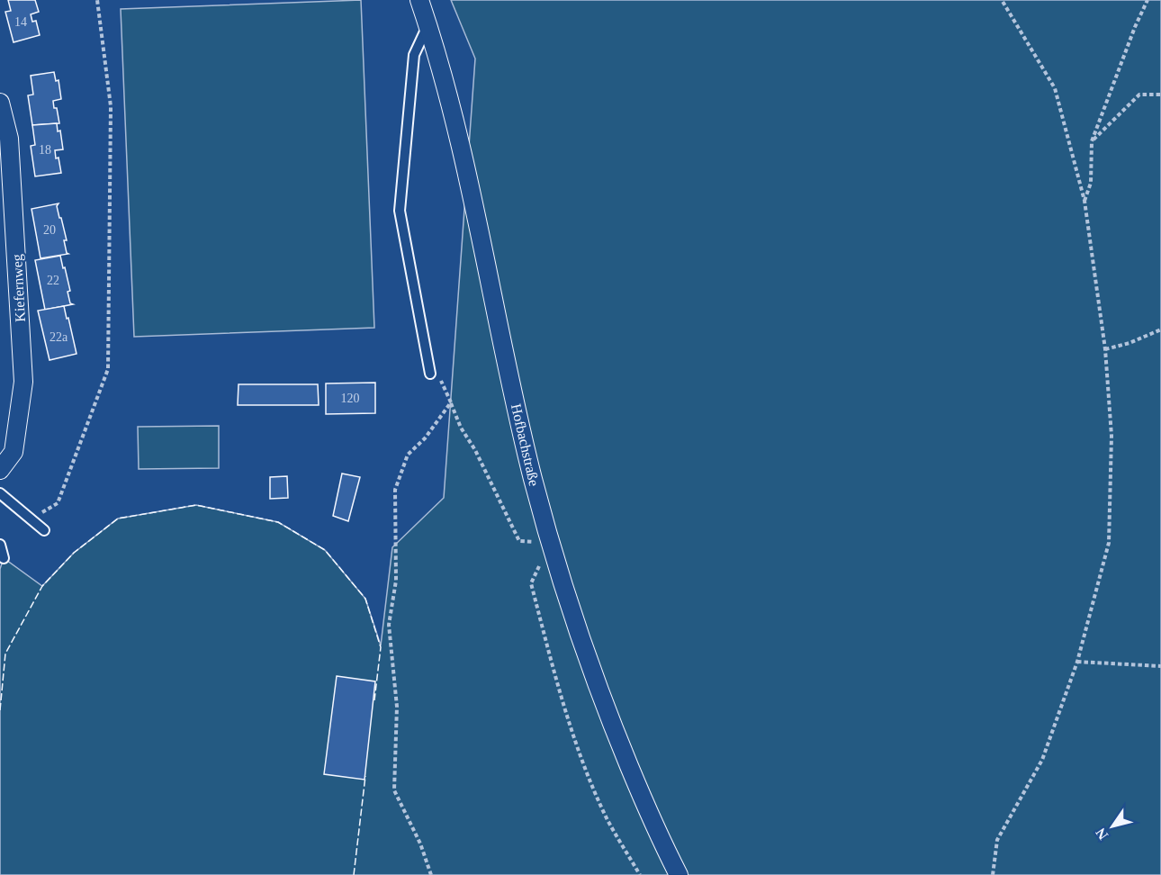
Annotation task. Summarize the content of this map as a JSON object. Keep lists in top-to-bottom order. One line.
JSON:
{"streets":{"street":["Kiefernweg","Hofbachstraße"]},"house_numbers":["14","18","20","22","22a","120"],"north":"bottom left"}
